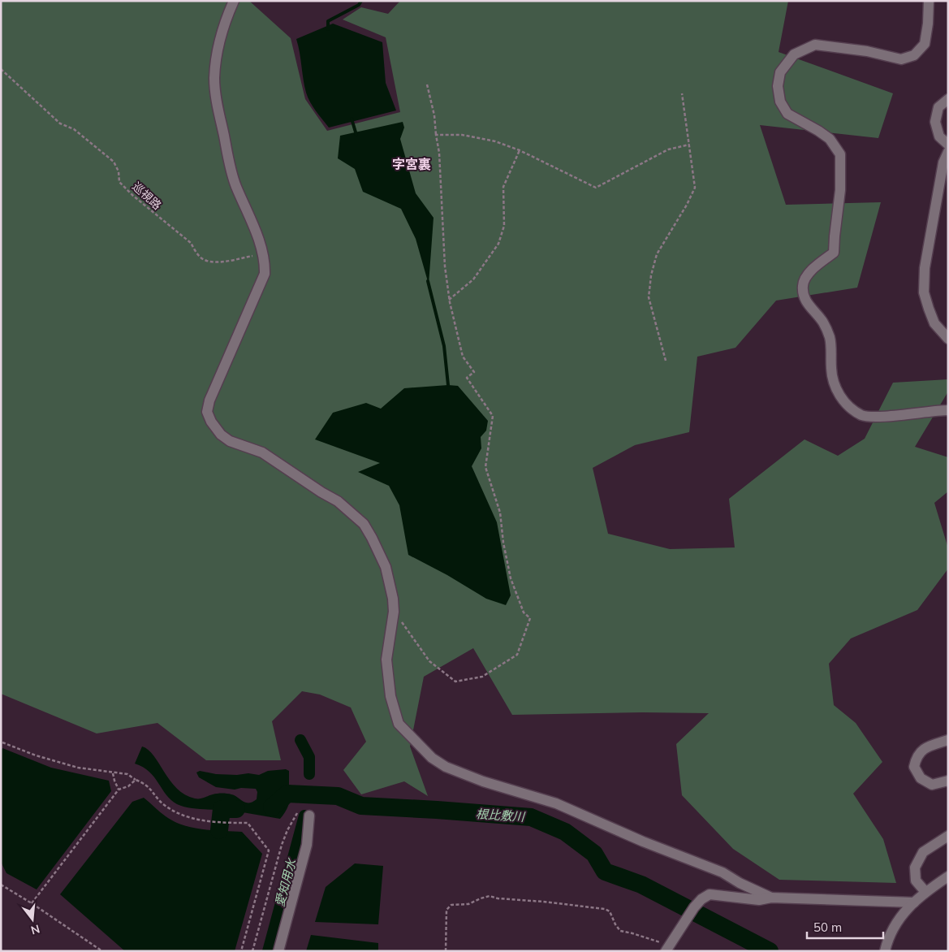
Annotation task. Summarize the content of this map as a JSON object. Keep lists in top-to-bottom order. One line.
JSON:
{"streets":{"path":["巡視路"]},"districts":["字宮裏"],"water":["根比敷川","愛知用水"],"scale_bar":"50 m","north":"bottom"}
